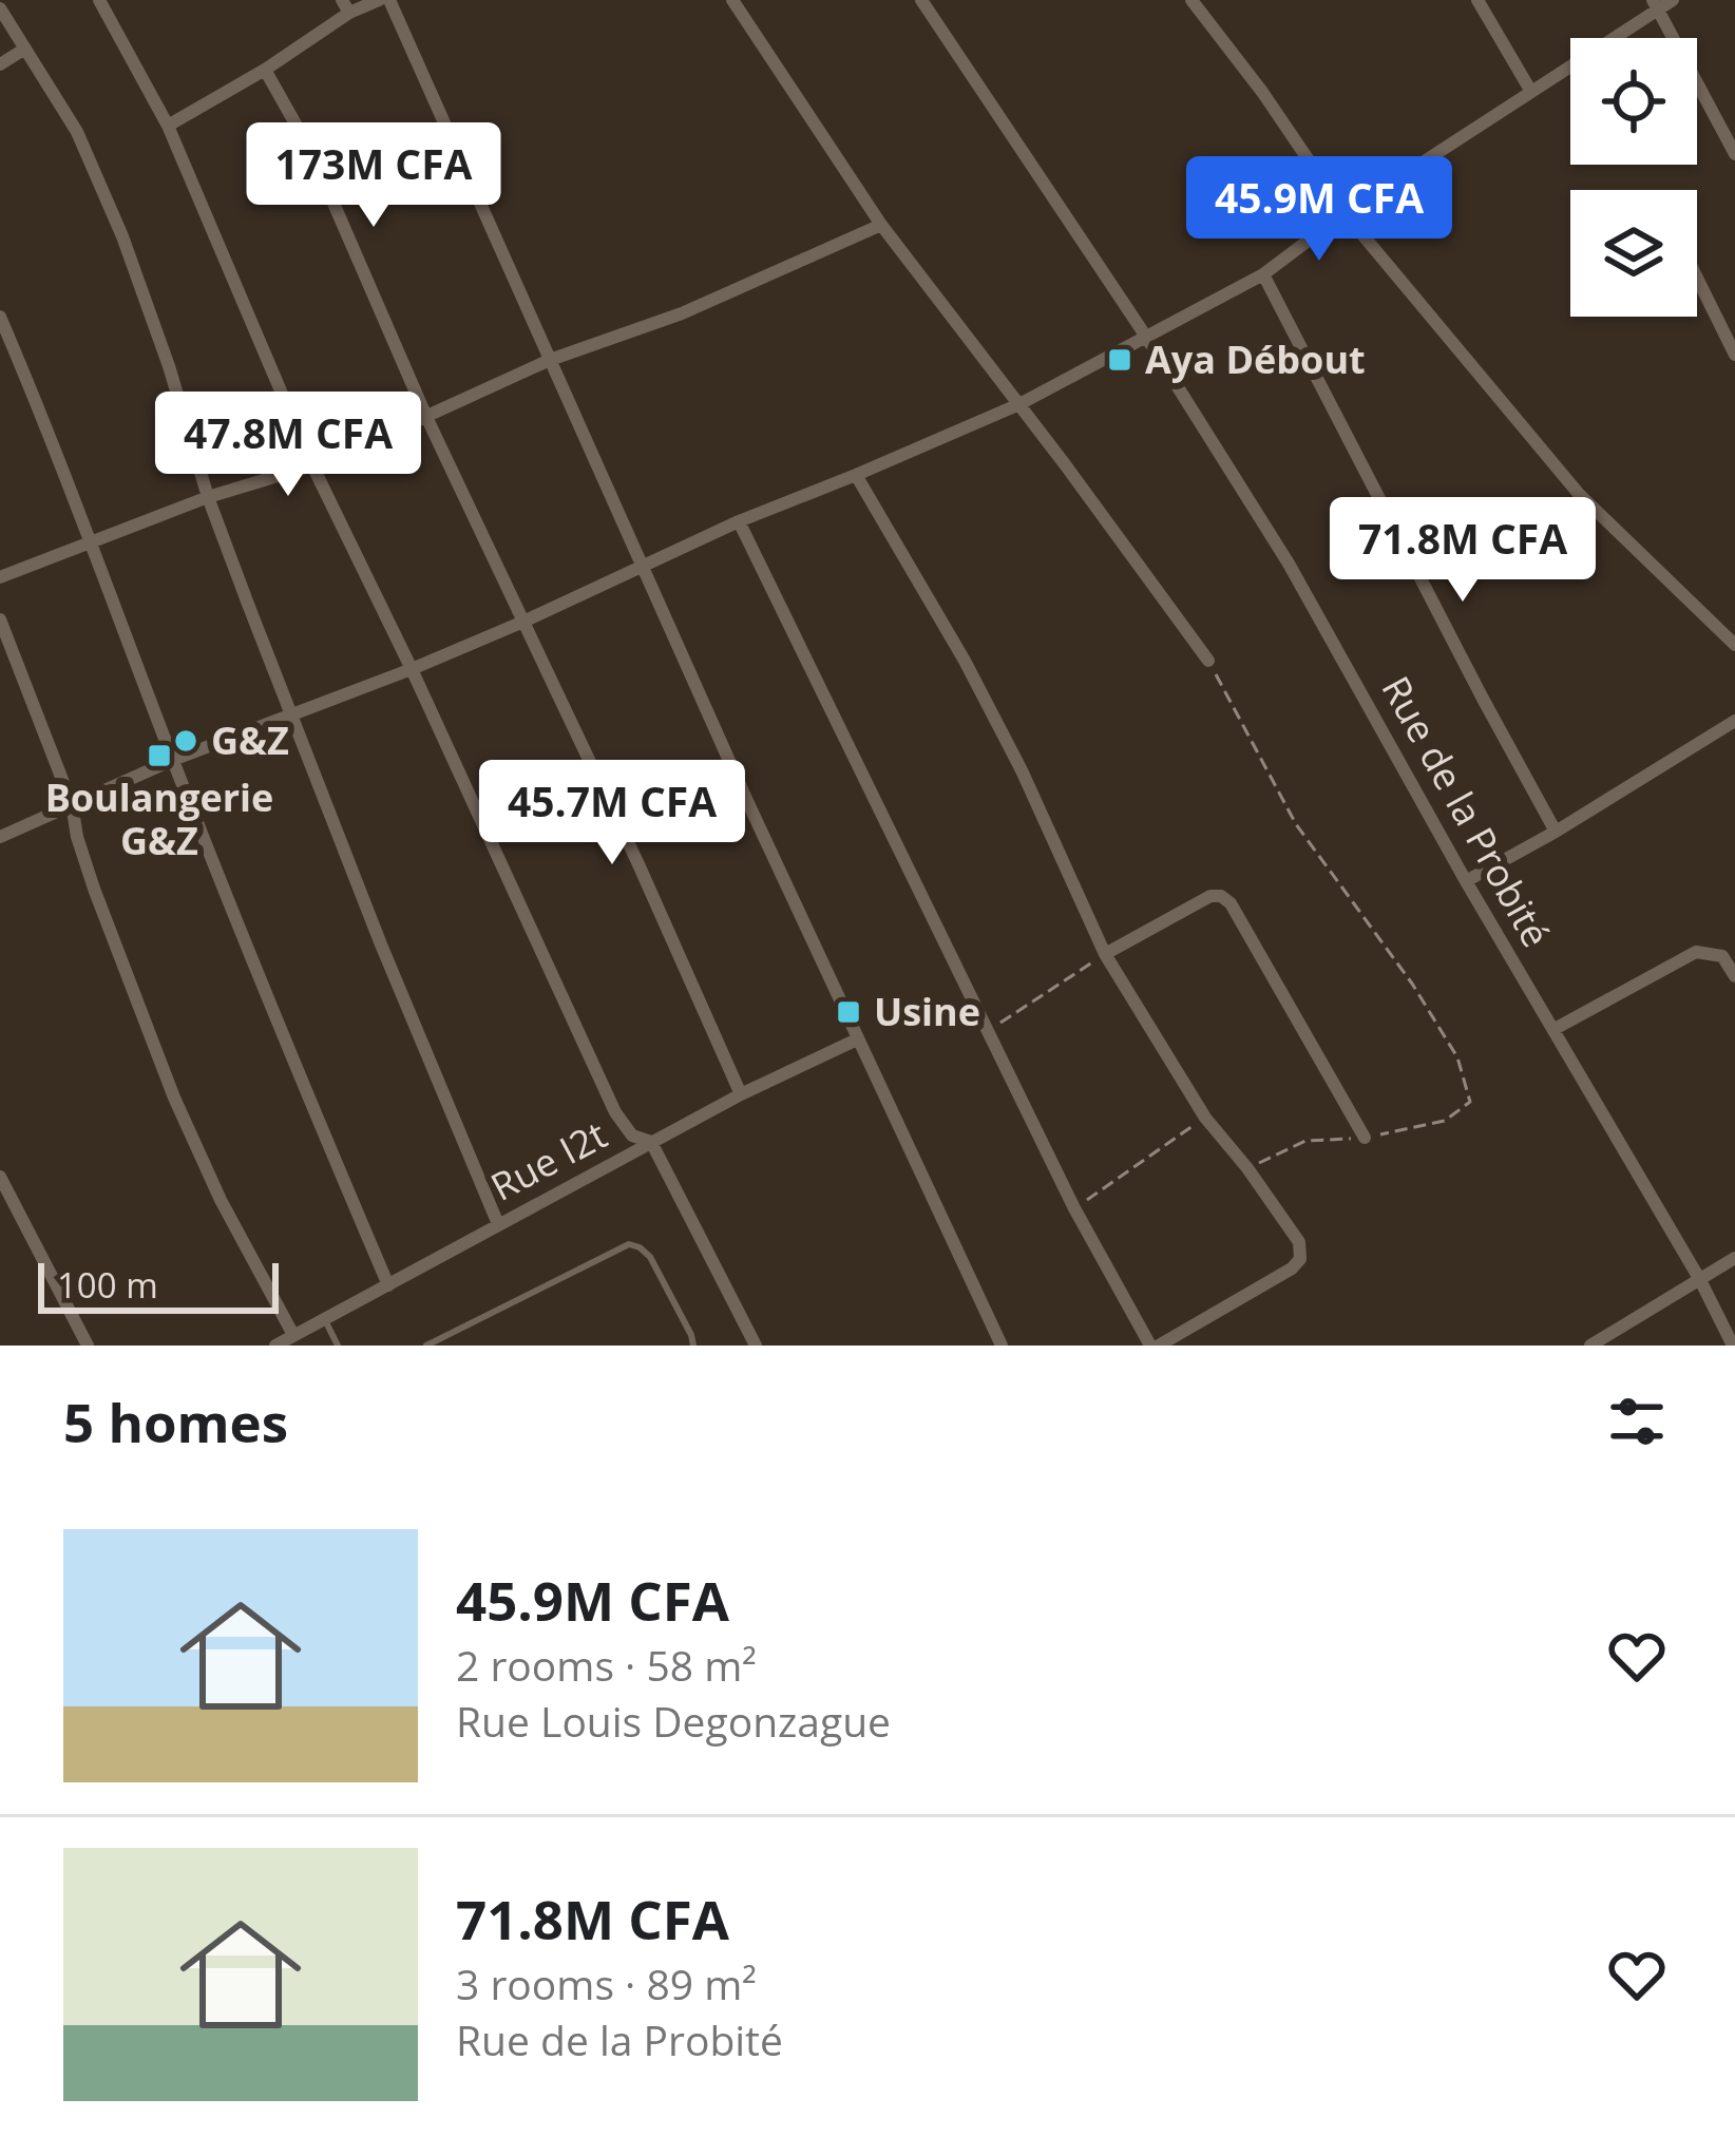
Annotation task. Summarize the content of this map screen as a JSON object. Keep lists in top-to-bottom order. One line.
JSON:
{"streets":{"street":["Rue de la Probité","Rue I2t"]},"places":{"transit":["Aya Débout","Boulangerie G&Z","Usine"],"other":["G&Z"]},"scale_bar":"100 m","page":{"price":["173M CFA","45.9M CFA","47.8M CFA","71.8M CFA","45.7M CFA"],"scale":"100 m","heading":"5 homes","list":[{"name":"45.9M CFA","note":"2 rooms · 58 m² · Rue Louis Degonzague"},{"name":"71.8M CFA","note":"3 rooms · 89 m² · Rue de la Probité"}]}}
